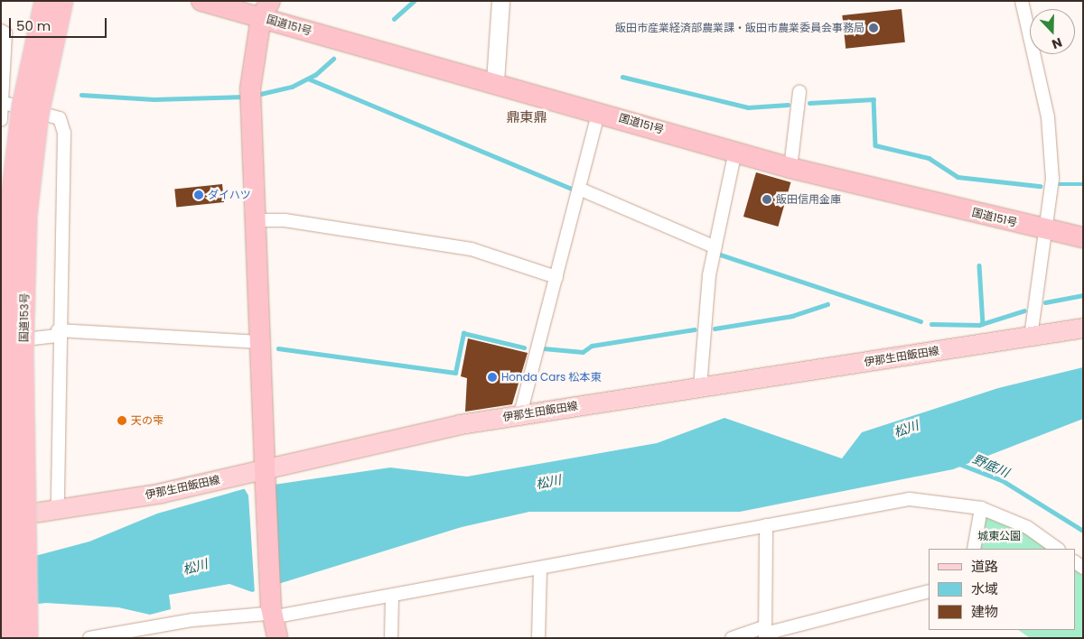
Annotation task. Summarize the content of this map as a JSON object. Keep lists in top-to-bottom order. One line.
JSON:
{"streets":{"highway":["国道151号","国道153号"],"main road":["伊那生田飯田線"]},"districts":["鼎東鼎"],"water":["松川","野底川"],"parks":["城東公園"],"places":["飯田市産業経済部農業課・飯田市農業委員会事務局","ダイハツ","飯田信用金庫","Honda Cars 松本東","天の雫"],"legend":["道路","水域","建物"],"scale_bar":"50 m","north":"bottom"}
